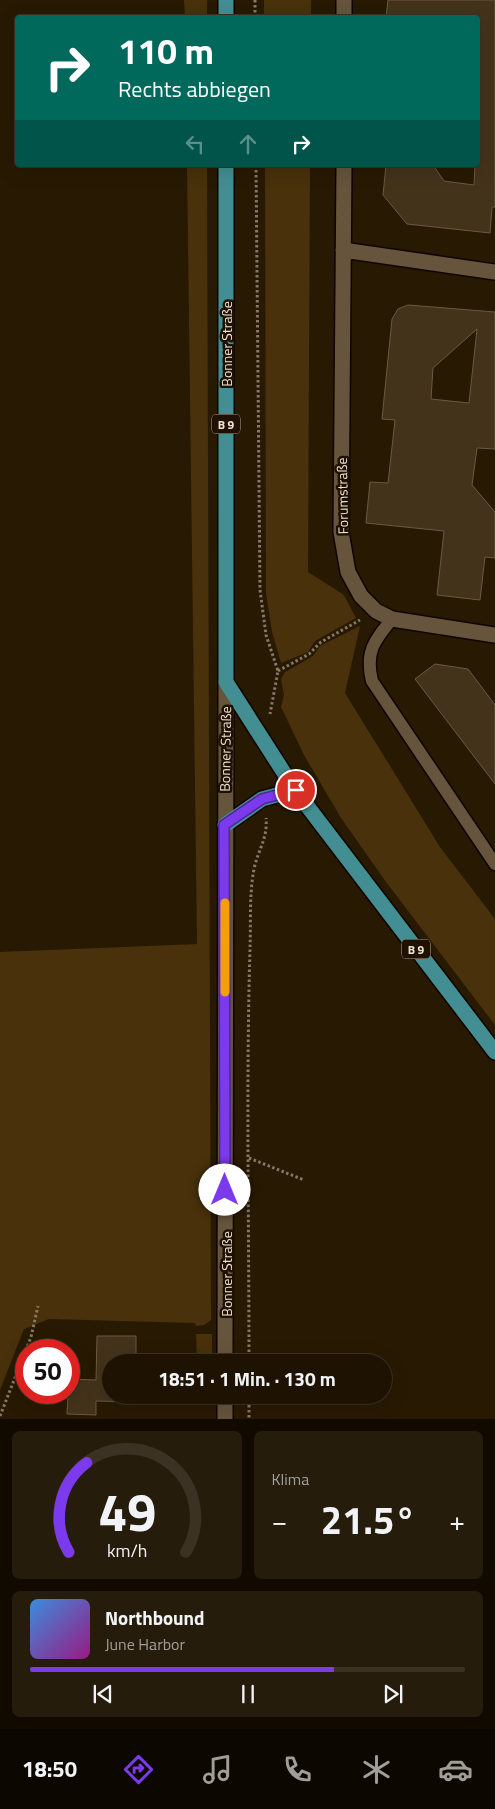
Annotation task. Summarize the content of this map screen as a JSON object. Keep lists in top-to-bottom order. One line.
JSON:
{"streets":{"main road":["Bonner Straße","B 9"],"street":["Forumstraße"]},"crossings":[["Bonner Straße","B 9"]],"page":{"turn":["110 m","Rechts abbiegen"],"limit":"50","trip":"18:51 · 1 Min. · 130 m","tile":"Klima","heat":["−","21.5°","+"],"song":["Northbound","June Harbor"],"tabs":"18:50","gauge":["49","km/h"]}}
